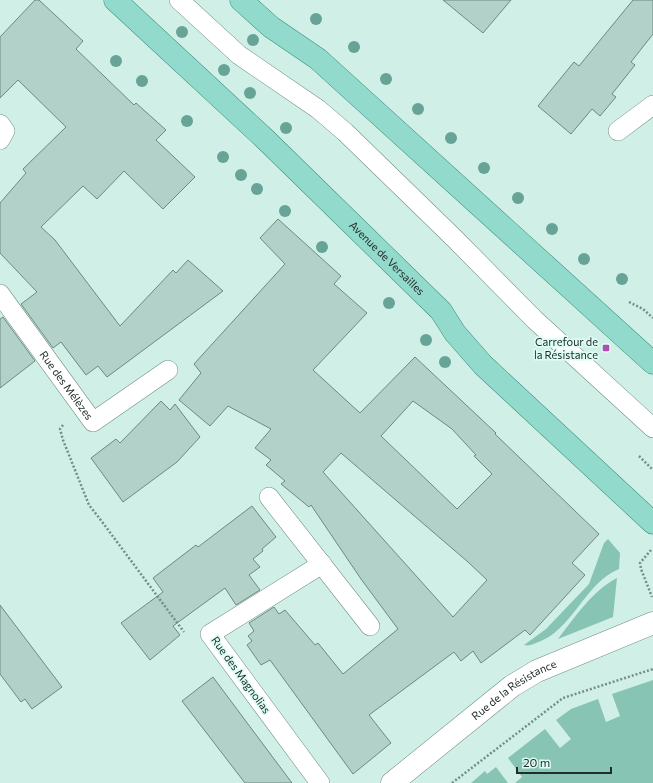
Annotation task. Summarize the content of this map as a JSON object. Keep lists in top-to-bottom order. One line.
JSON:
{"streets":{"main road":["Avenue de Versailles"],"street":["Rue de la Résistance"],"lane":["Rue des Mélèzes","Rue des Magnolias"]},"places":{"transit":["Carrefour de la Résistance"]},"scale_bar":"20 m"}
